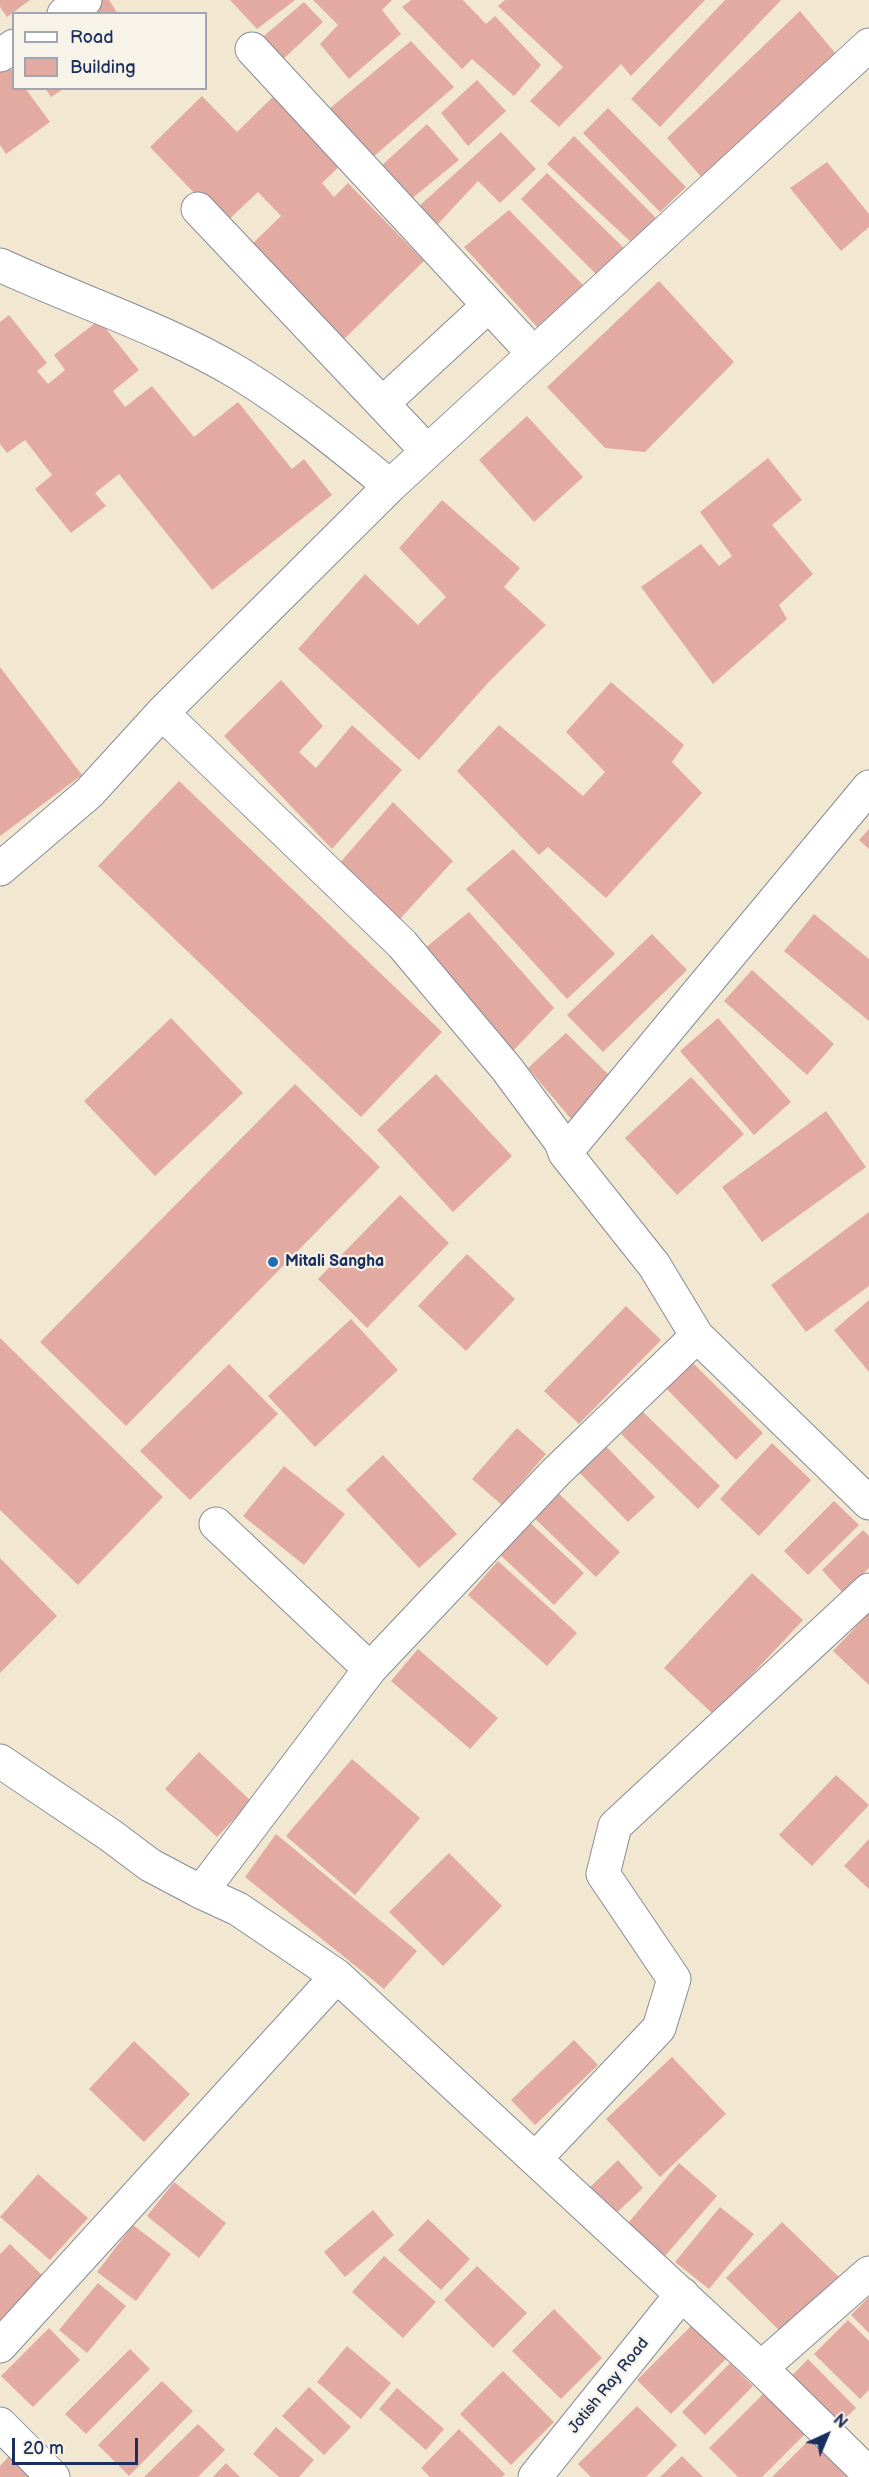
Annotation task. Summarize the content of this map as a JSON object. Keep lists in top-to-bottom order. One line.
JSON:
{"streets":{"street":["Jotish Ray Road"]},"places":["Mitali Sangha"],"legend":["Road","Building"],"scale_bar":"20 m","north":"top right"}
